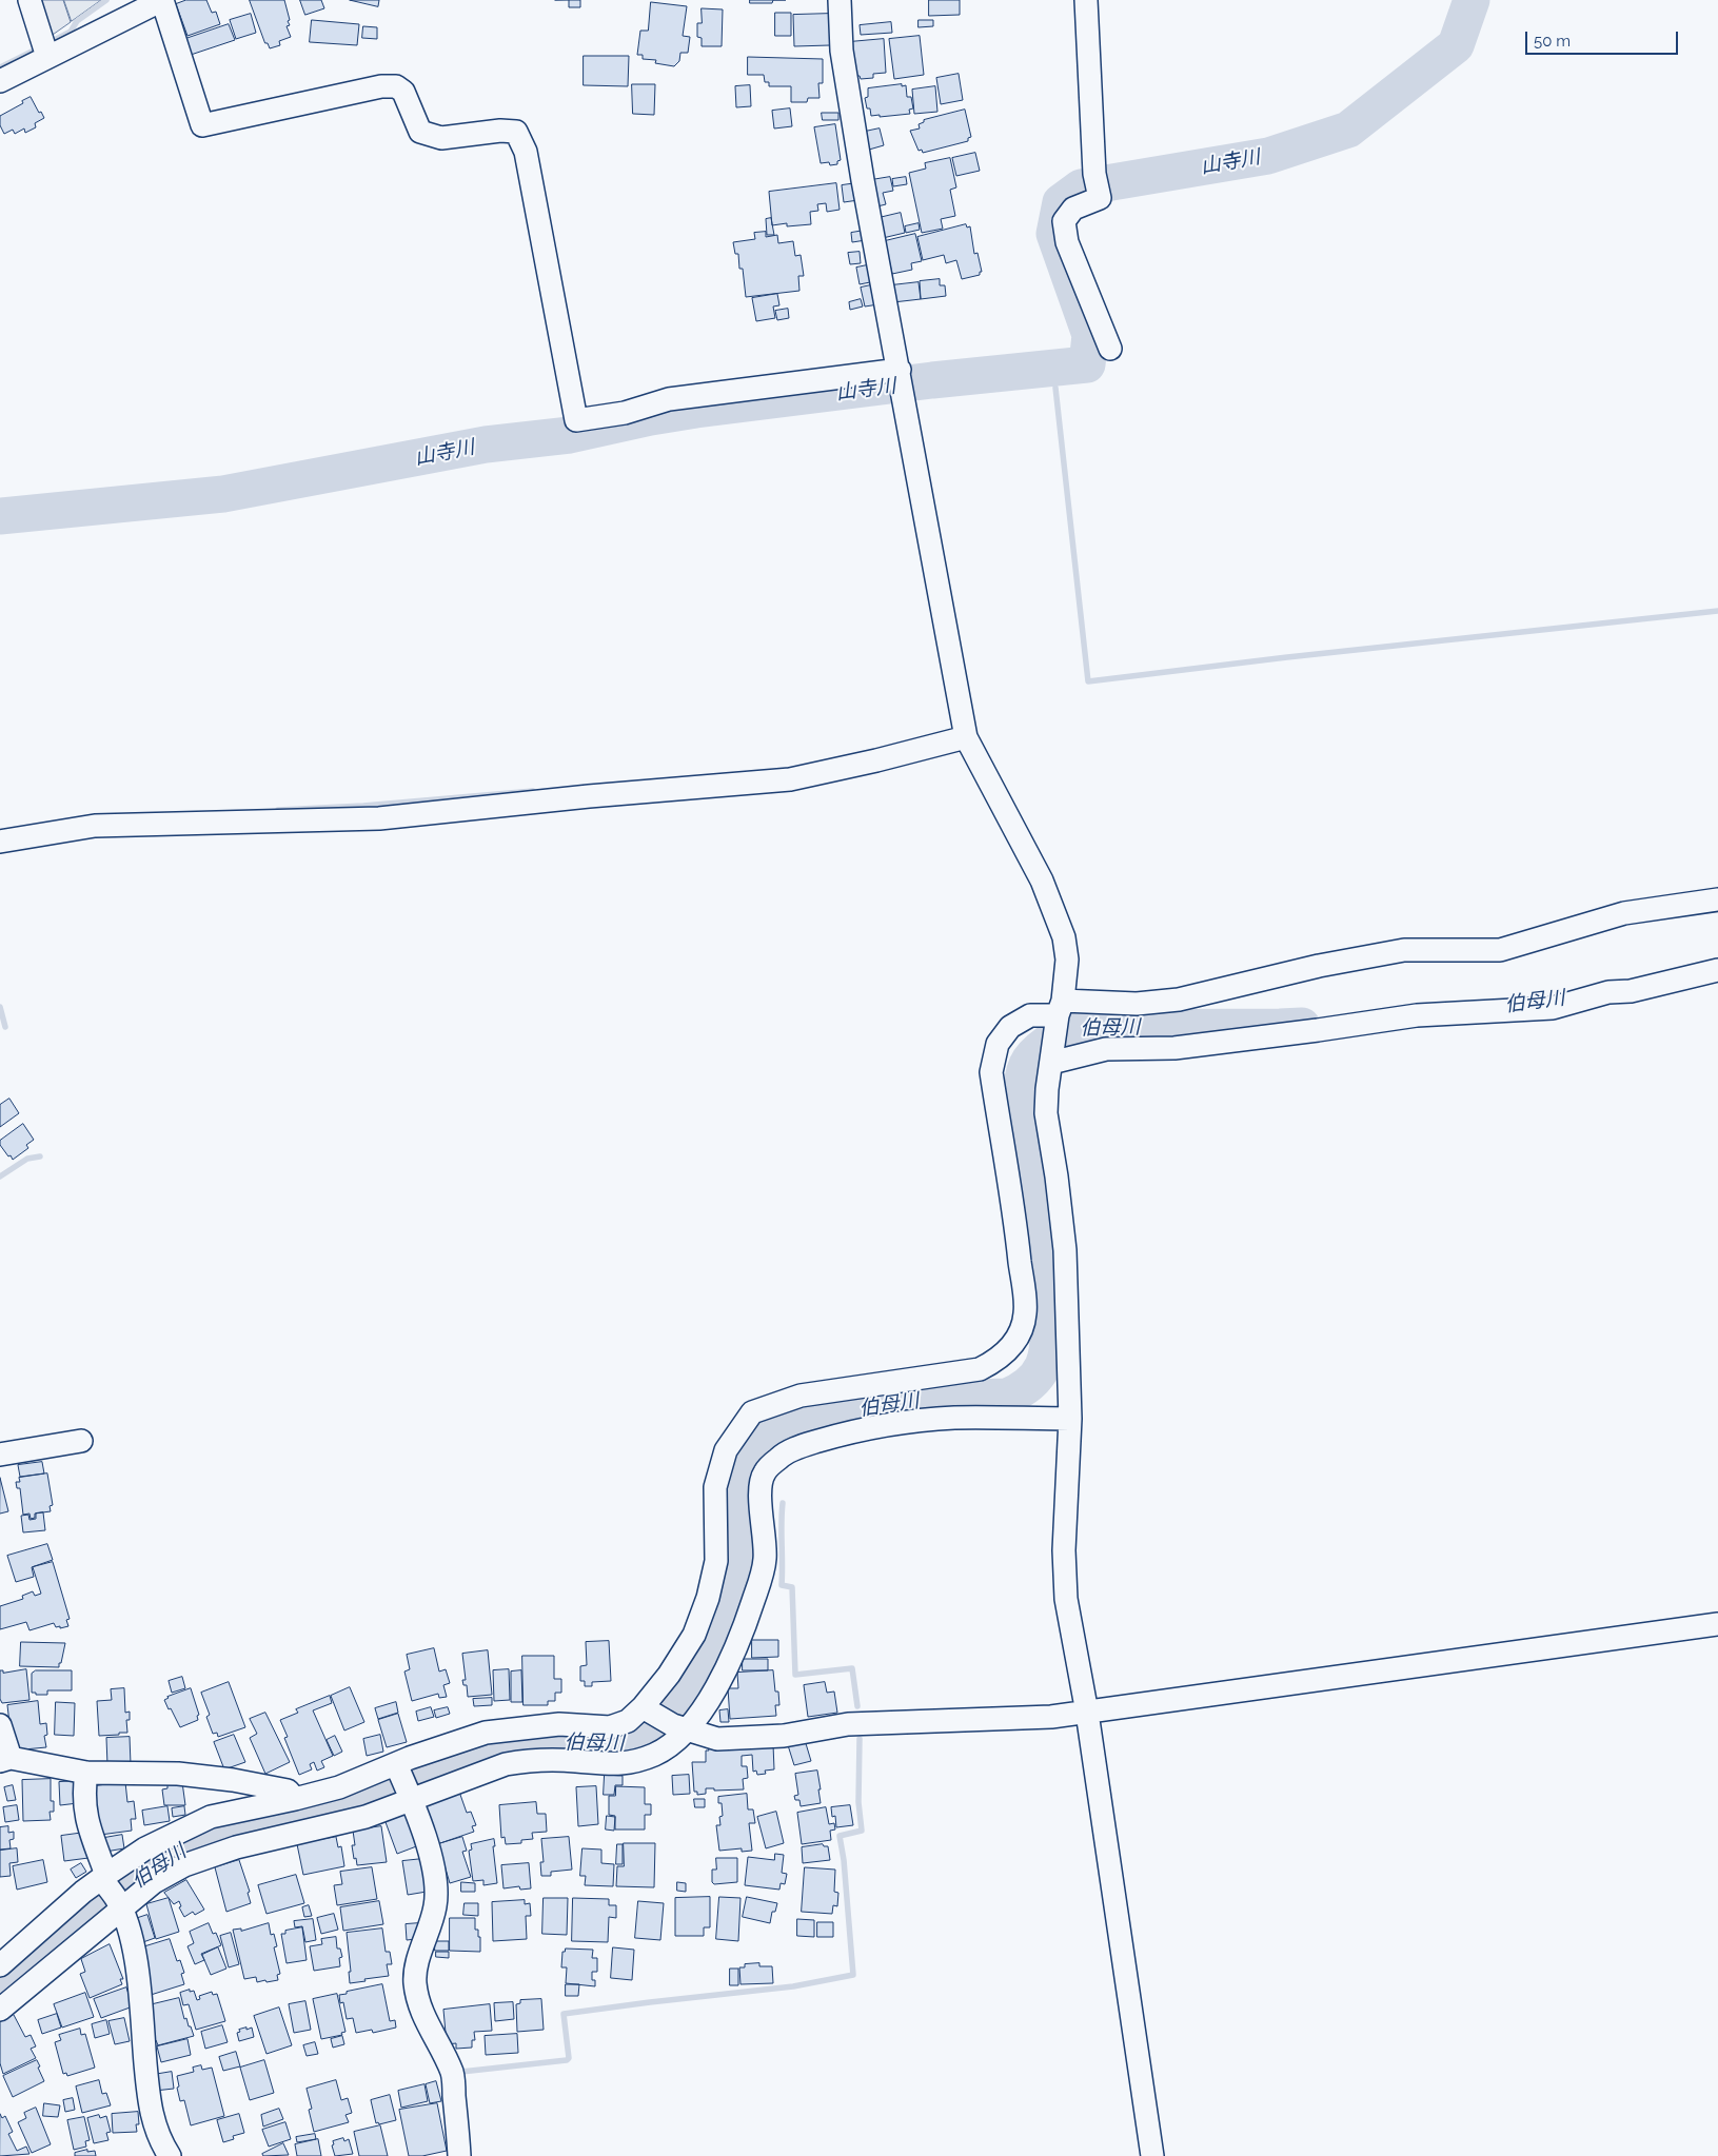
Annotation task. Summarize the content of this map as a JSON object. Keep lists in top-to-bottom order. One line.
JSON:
{"water":["山寺川","伯母川"],"scale_bar":"50 m"}
